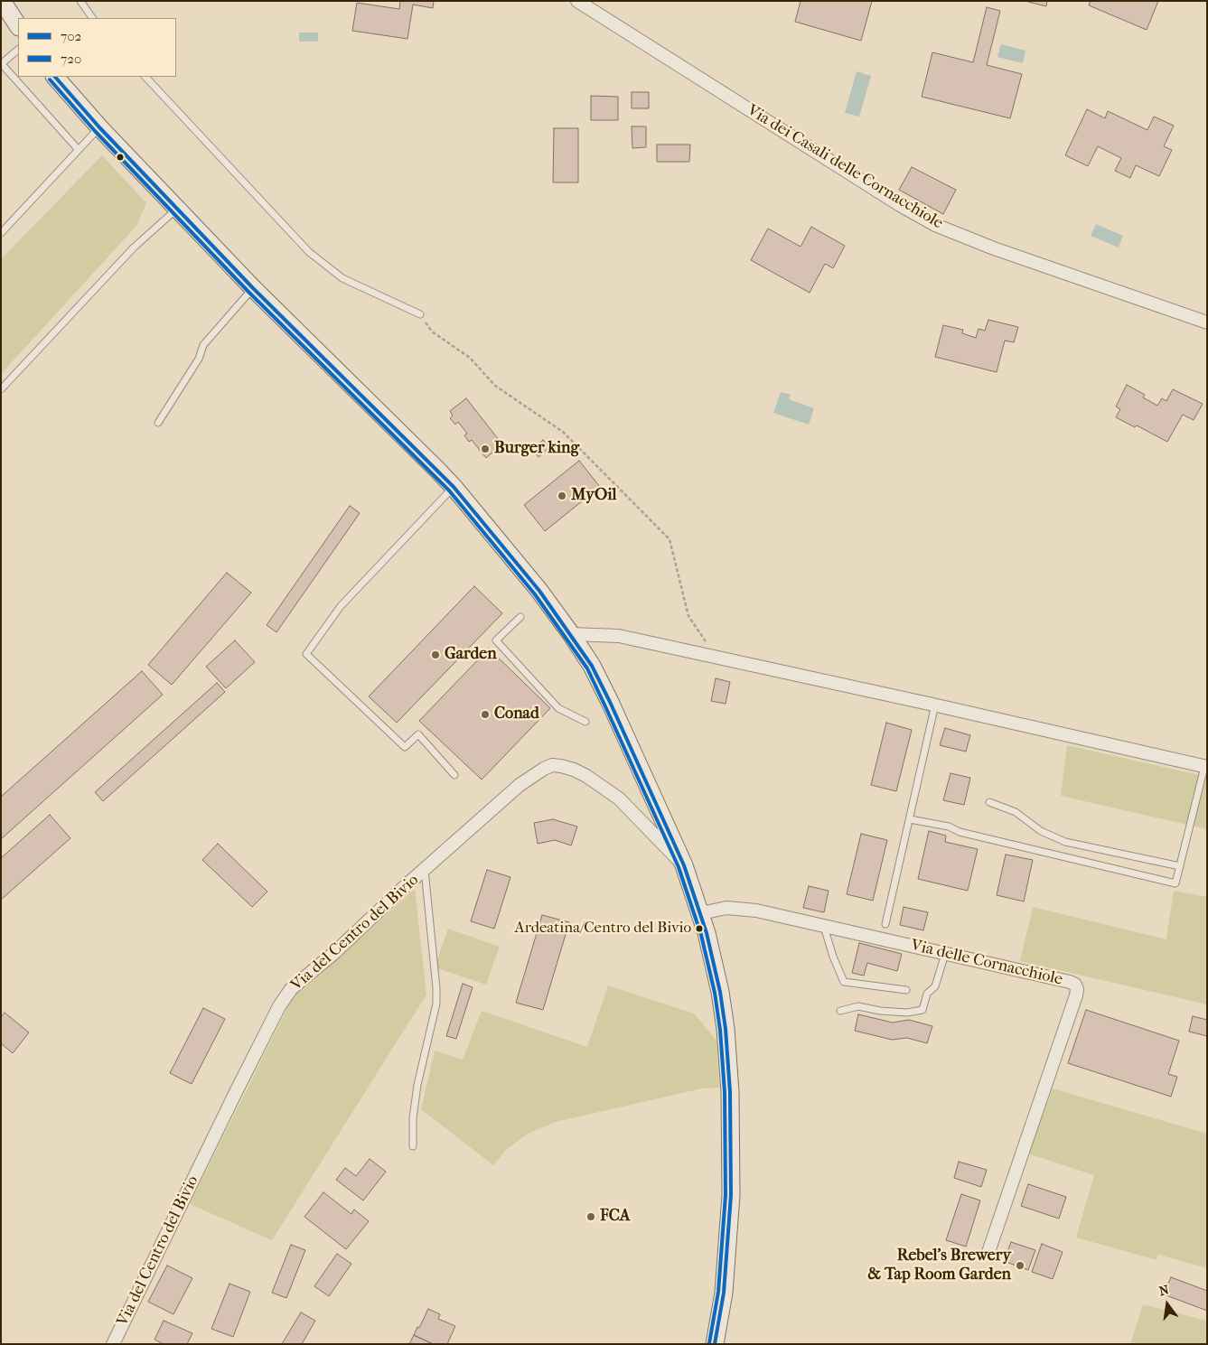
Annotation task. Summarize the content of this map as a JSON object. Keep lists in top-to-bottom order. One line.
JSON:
{"streets":{"street":["Via dei Casali delle Cornacchiole","Via del Centro del Bivio","Via delle Cornacchiole"]},"places":["Burger king","MyOil","Garden","Conad","Ardeatina/Centro del Bivio","FCA","Rebel's Brewery & Tap Room Garden"],"lines":["transit line 702","transit line 720"],"legend":["702","720"],"north":"top"}
